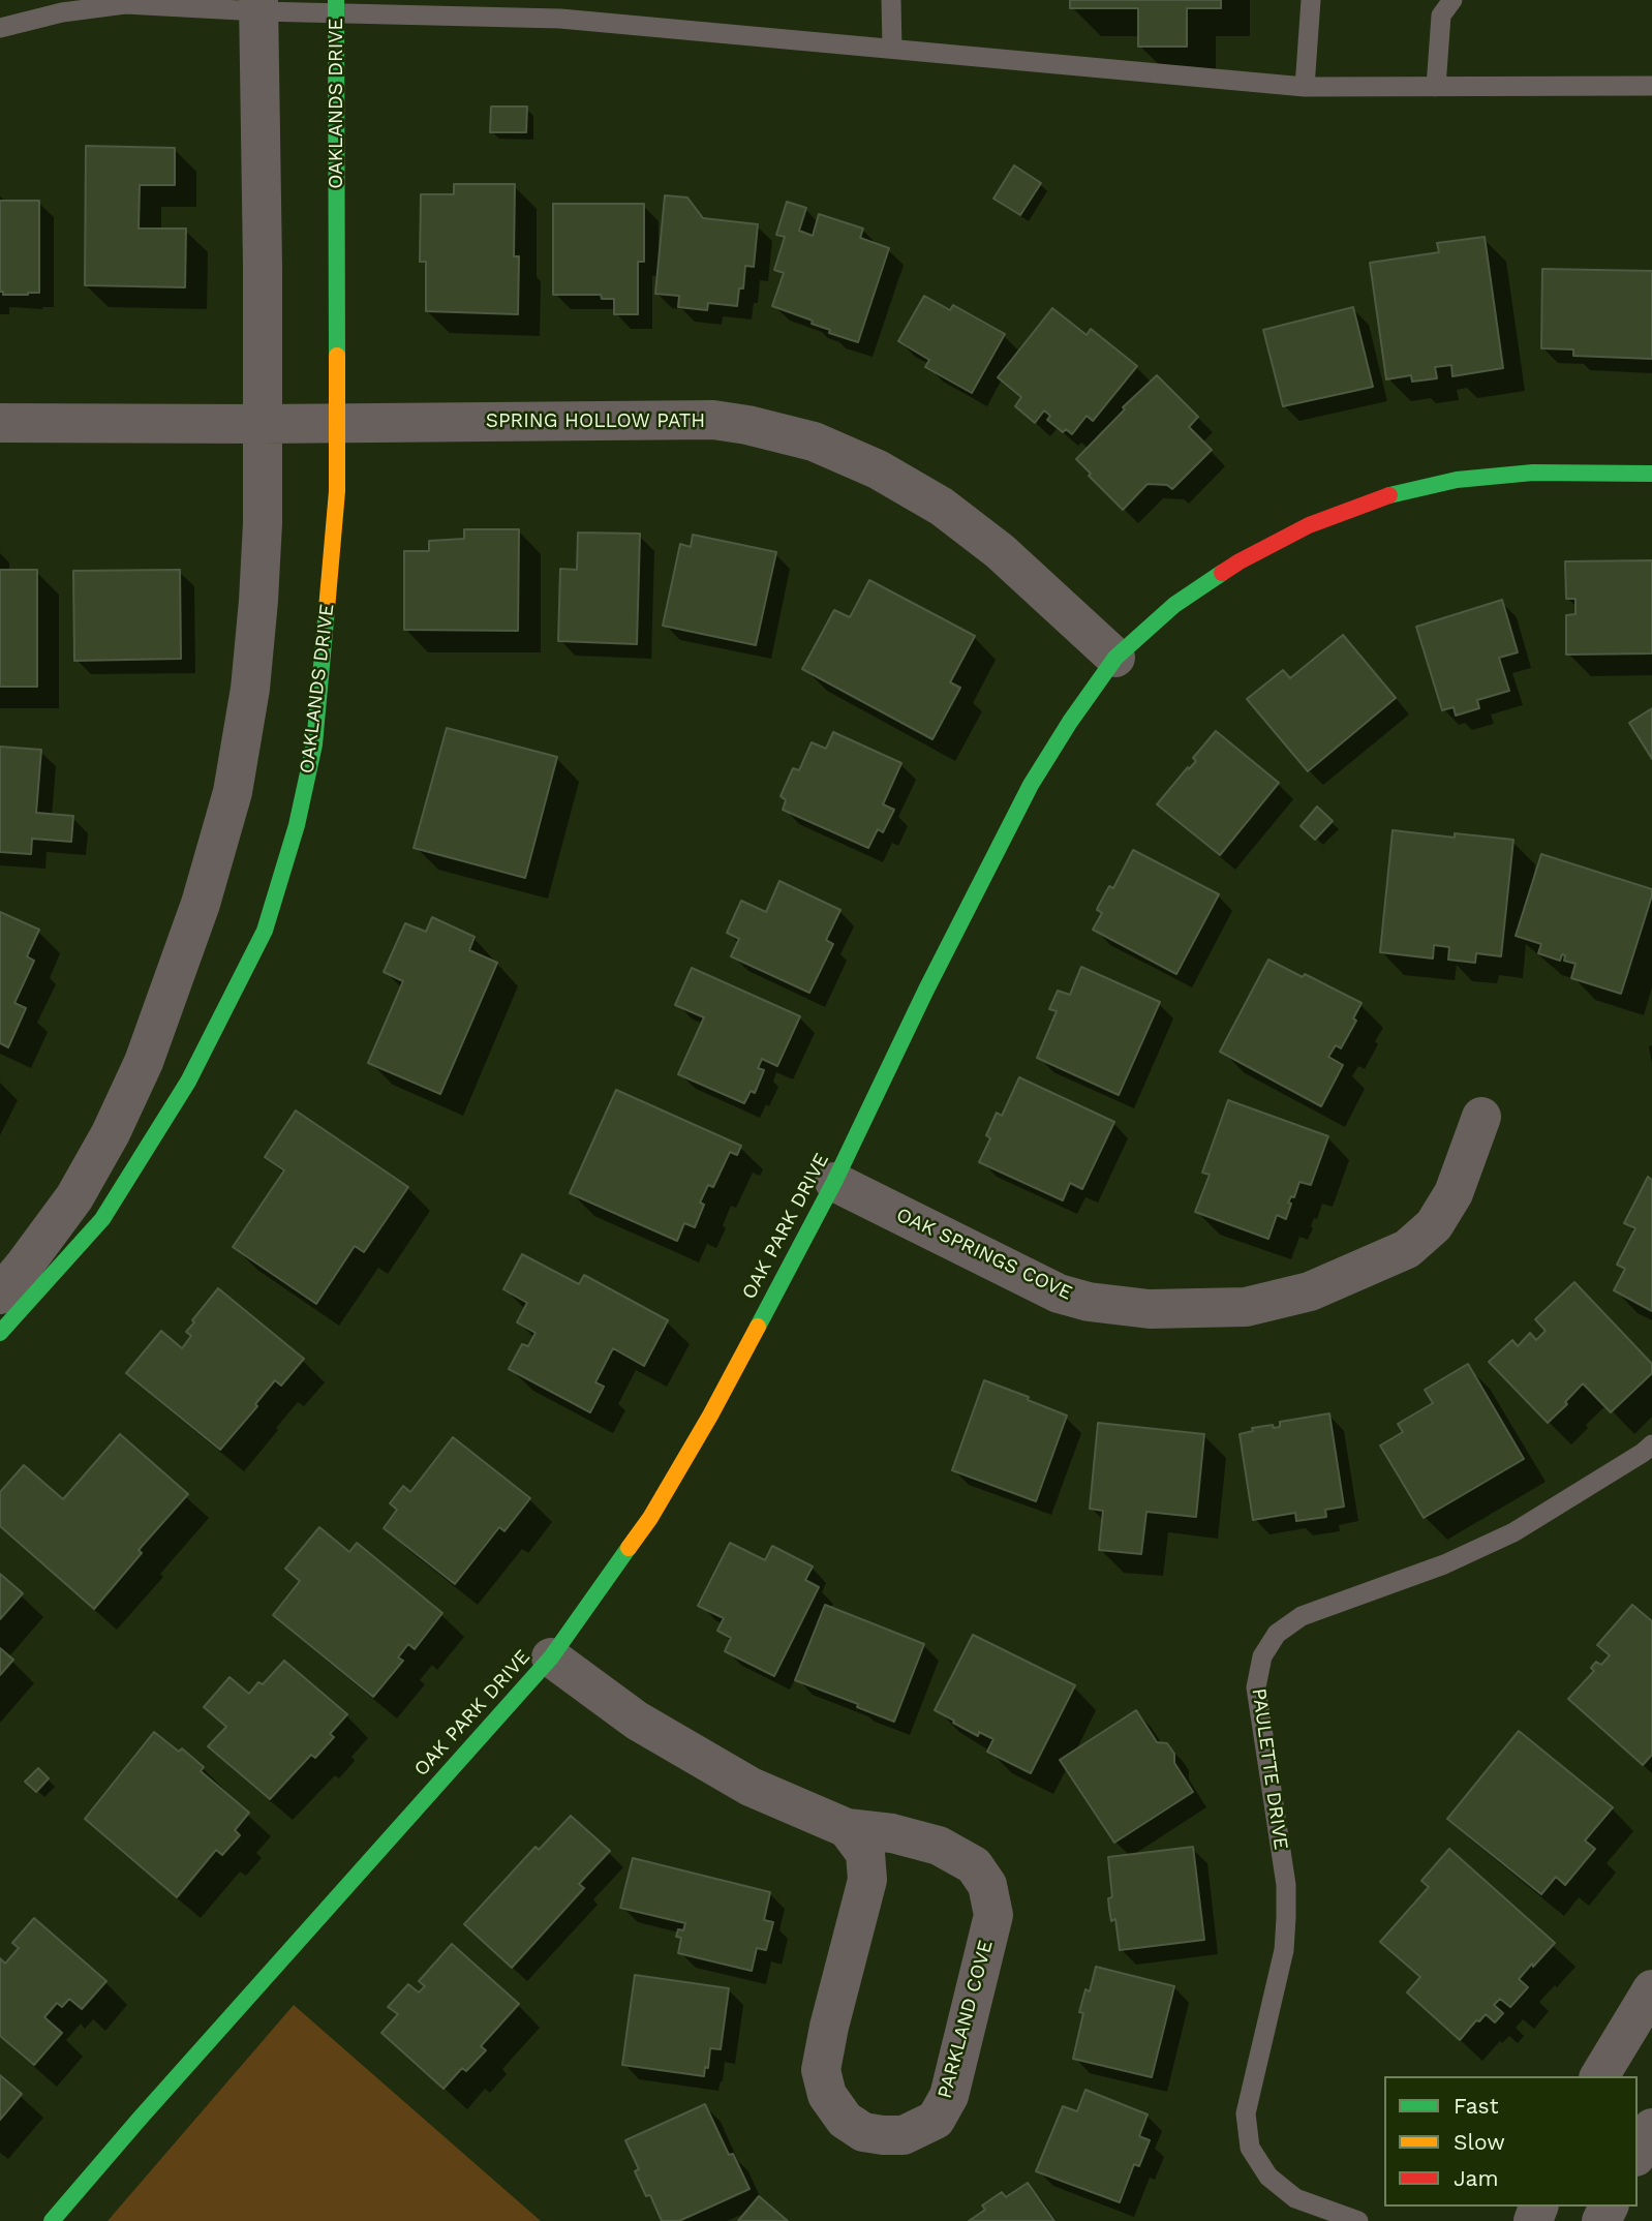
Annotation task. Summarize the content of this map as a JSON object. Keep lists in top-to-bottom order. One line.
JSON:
{"streets":{"street":["OAKLANDS DRIVE","SPRING HOLLOW PATH","OAK PARK DRIVE","OAK SPRINGS COVE","PARKLAND COVE"],"lane":["PAULETTE DRIVE"]},"crossings":[["OAKLANDS DRIVE","SPRING HOLLOW PATH"],["SPRING HOLLOW PATH","OAK PARK DRIVE"],["OAK PARK DRIVE","OAK SPRINGS COVE"],["OAK PARK DRIVE","PARKLAND COVE"]],"legend":["Fast","Slow","Jam"]}
